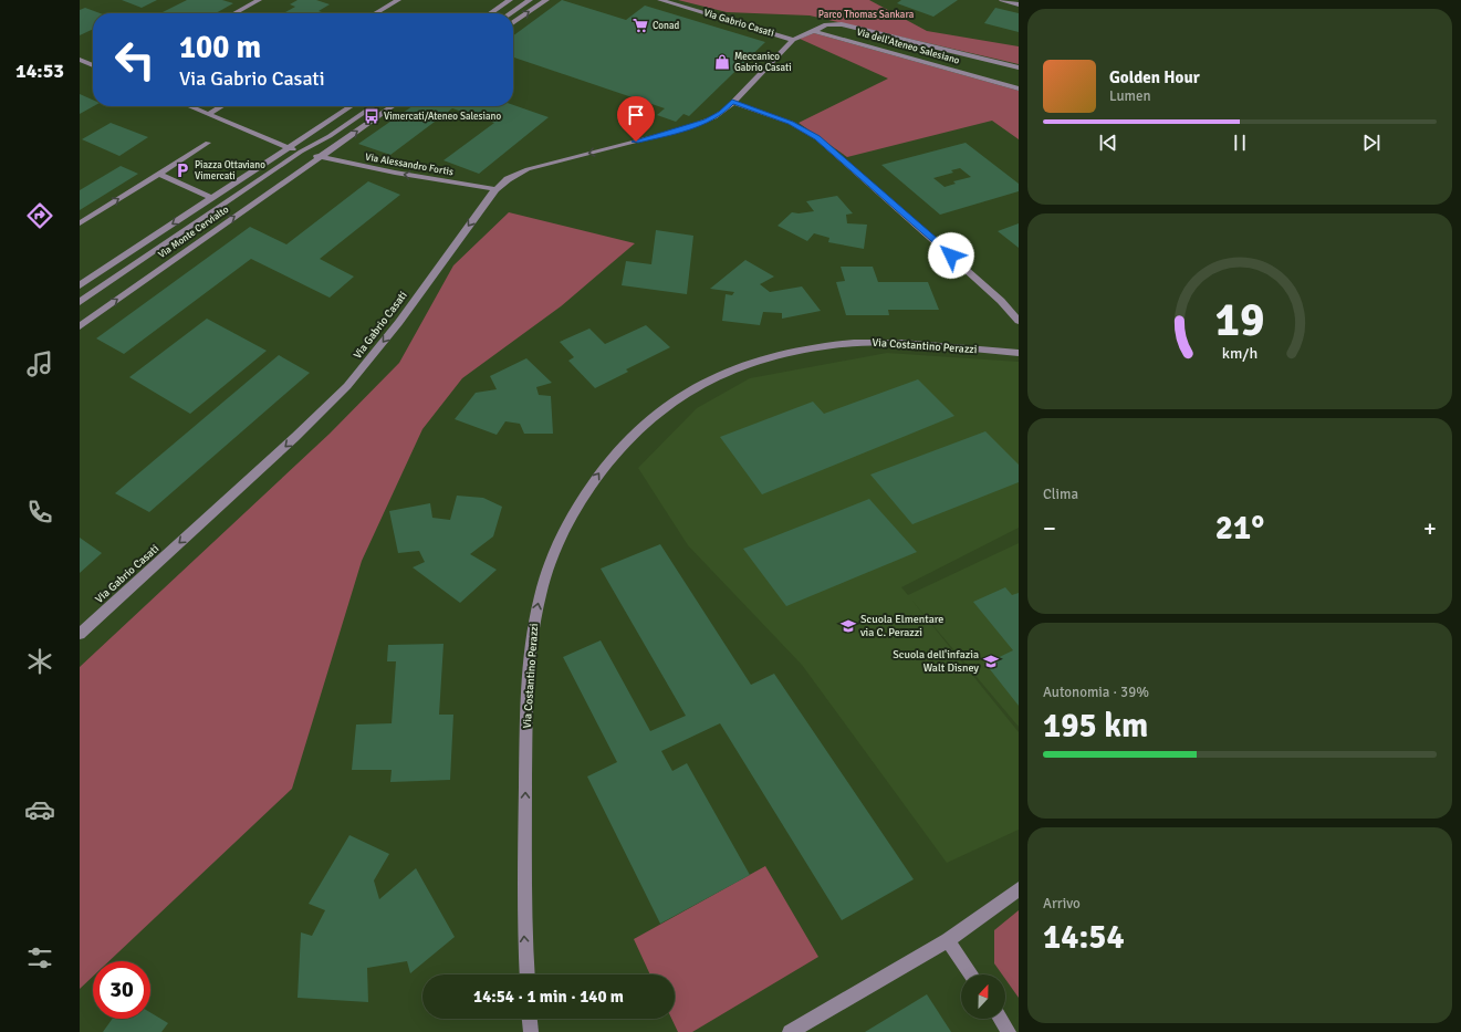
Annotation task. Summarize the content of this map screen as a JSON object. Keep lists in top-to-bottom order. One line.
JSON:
{"streets":{"street":["Via Gabrio Casati","Via dell'Ateneo Salesiano","Via Alessandro Fortis","Via Monte Cervialto","Via Costantino Perazzi"]},"crossings":[["Via Gabrio Casati","Via Alessandro Fortis"],["Via Alessandro Fortis","Via Monte Cervialto"]],"one_way":["Via Gabrio Casati","Via Alessandro Fortis","Via Costantino Perazzi"],"parks":["Parco Thomas Sankara"],"places":{"supermarket":["Conad"],"shop":["Meccanico Gabrio Casati"],"bus stop":["Vimercati/Ateneo Salesiano"],"parking":["Piazza Ottaviano Vimercati"],"school or university":["Scuola Elmentare via C. Perazzi","Scuola dell'infazia Walt Disney"]},"north":"top","page":{"tabs":"14:53","turn":["100 m","Via Gabrio Casati"],"song":["Golden Hour","Lumen"],"tile":["Clima",["Autonomia · 39%","195 km"],["Arrivo","14:54"]],"heat":["−","21°","+"],"limit":"30","trip":"14:54 · 1 min · 140 m","gauge":["19","km/h"]}}
